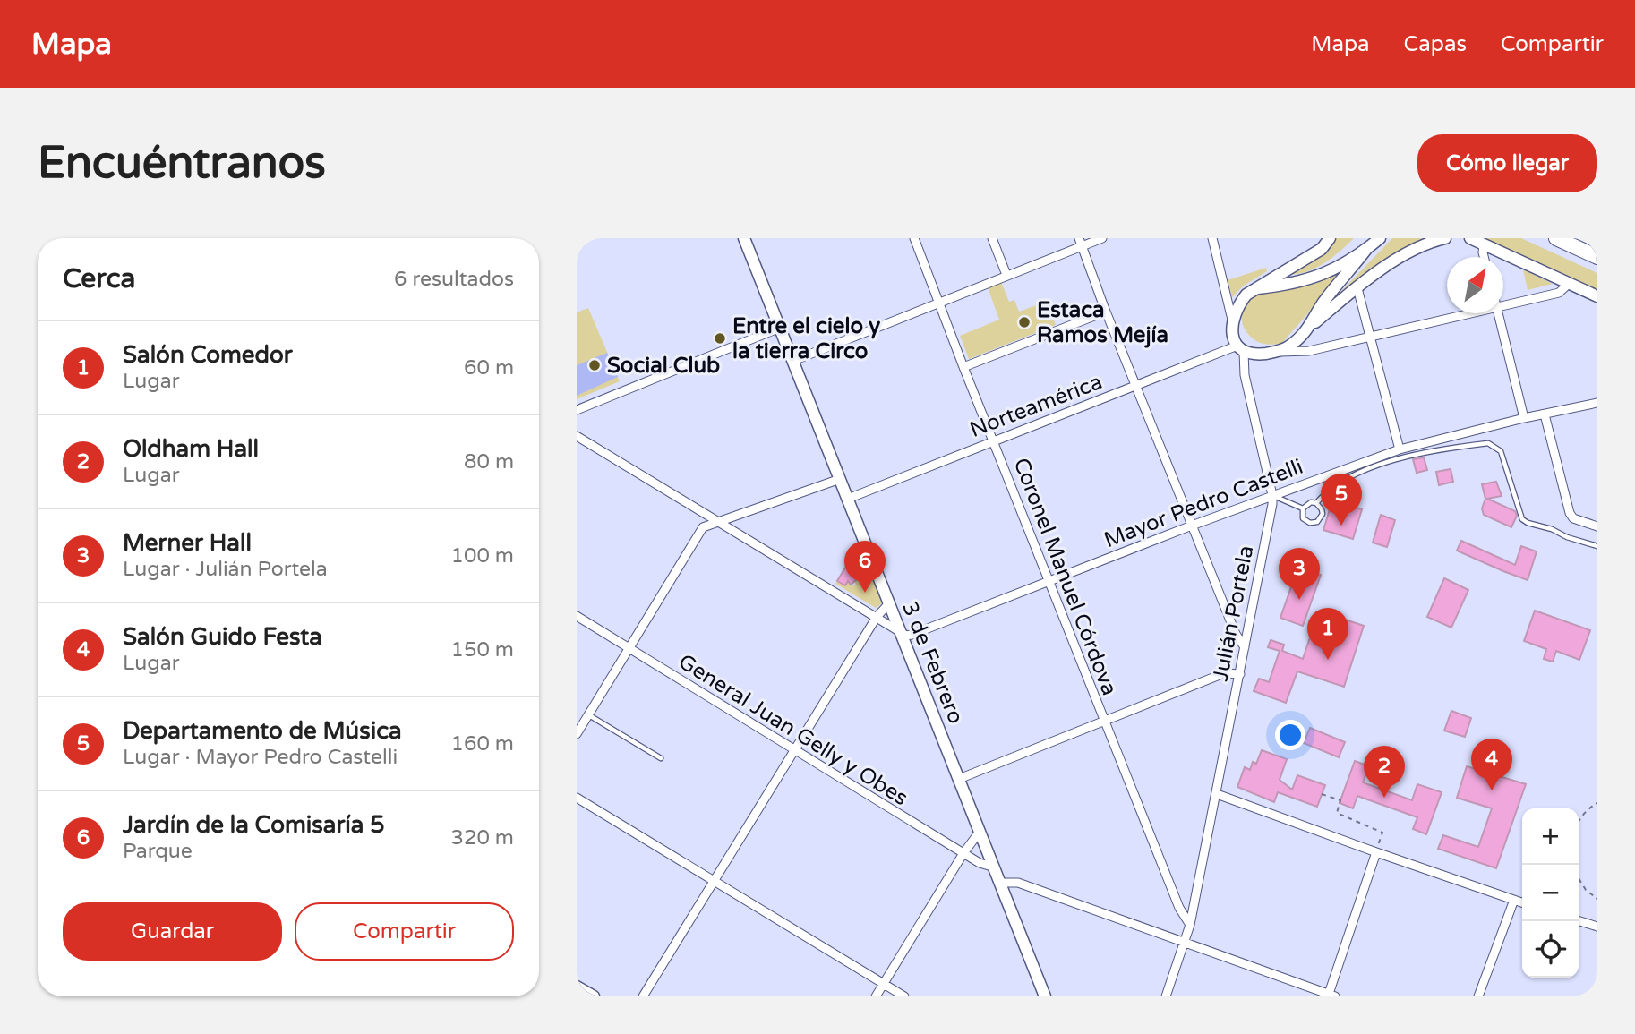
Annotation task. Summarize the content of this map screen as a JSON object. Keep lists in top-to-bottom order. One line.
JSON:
{"streets":{"main road":["Norteamérica","Julián Portela","3 de Febrero"],"street":["Mayor Pedro Castelli","Coronel Manuel Córdova","General Juan Gelly y Obes"]},"crossings":[["Norteamérica","Coronel Manuel Córdova"],["Norteamérica","Julián Portela"],["Norteamérica","3 de Febrero"],["Mayor Pedro Castelli","Coronel Manuel Córdova"],["Mayor Pedro Castelli","Julián Portela"],["Mayor Pedro Castelli","3 de Febrero"],["Coronel Manuel Córdova","Julián Portela"],["3 de Febrero","General Juan Gelly y Obes"]],"places":["Estaca Ramos Mejía","Entre el cielo y la tierra Circo","Social Club"],"north":"top right","page":{"header":"Mapa","nav":["Mapa","Capas","Compartir"],"buttons":["Cómo llegar",["Guardar","Compartir"]],"title":"Encuéntranos","heading":["Cerca","6 resultados"],"list":[{"mark":"1","name":"Salón Comedor","note":"Lugar","value":"60 m"},{"mark":"2","name":"Oldham Hall","note":"Lugar","value":"80 m"},{"mark":"3","name":"Merner Hall","note":"Lugar · Julián Portela","value":"100 m"},{"mark":"4","name":"Salón Guido Festa","note":"Lugar","value":"150 m"},{"mark":"5","name":"Departamento de Música","note":"Lugar · Mayor Pedro Castelli","value":"160 m"},{"mark":"6","name":"Jardín de la Comisaría 5","note":"Parque","value":"320 m"}],"pins":["5","6","3","1","4","2"],"map_buttons":["+","−"]}}
